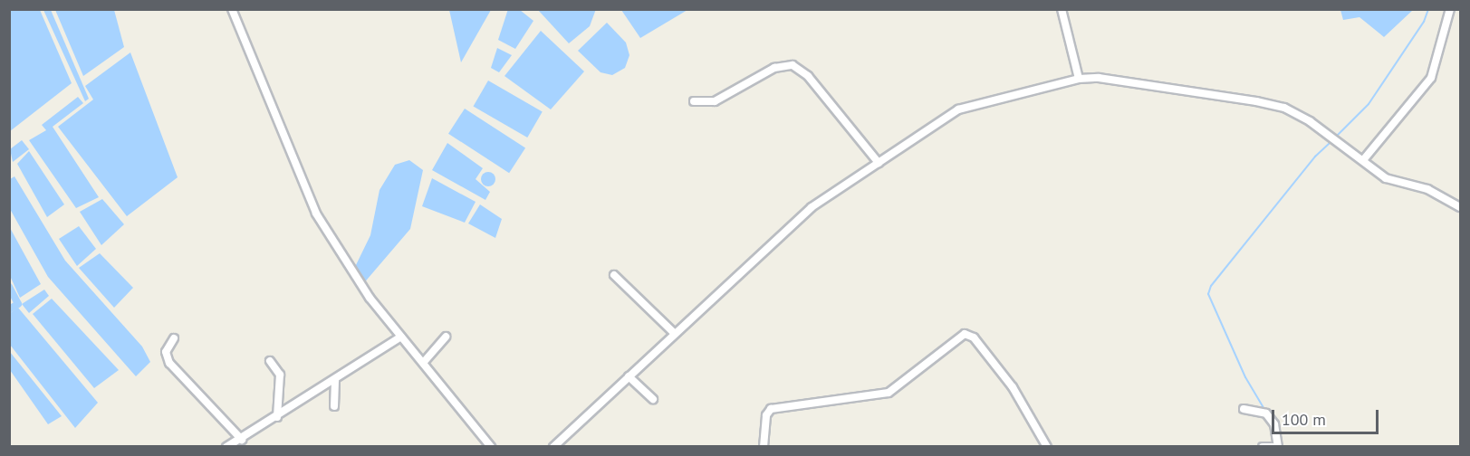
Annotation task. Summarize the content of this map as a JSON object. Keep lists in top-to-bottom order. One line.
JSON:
{"scale_bar":"100 m"}
